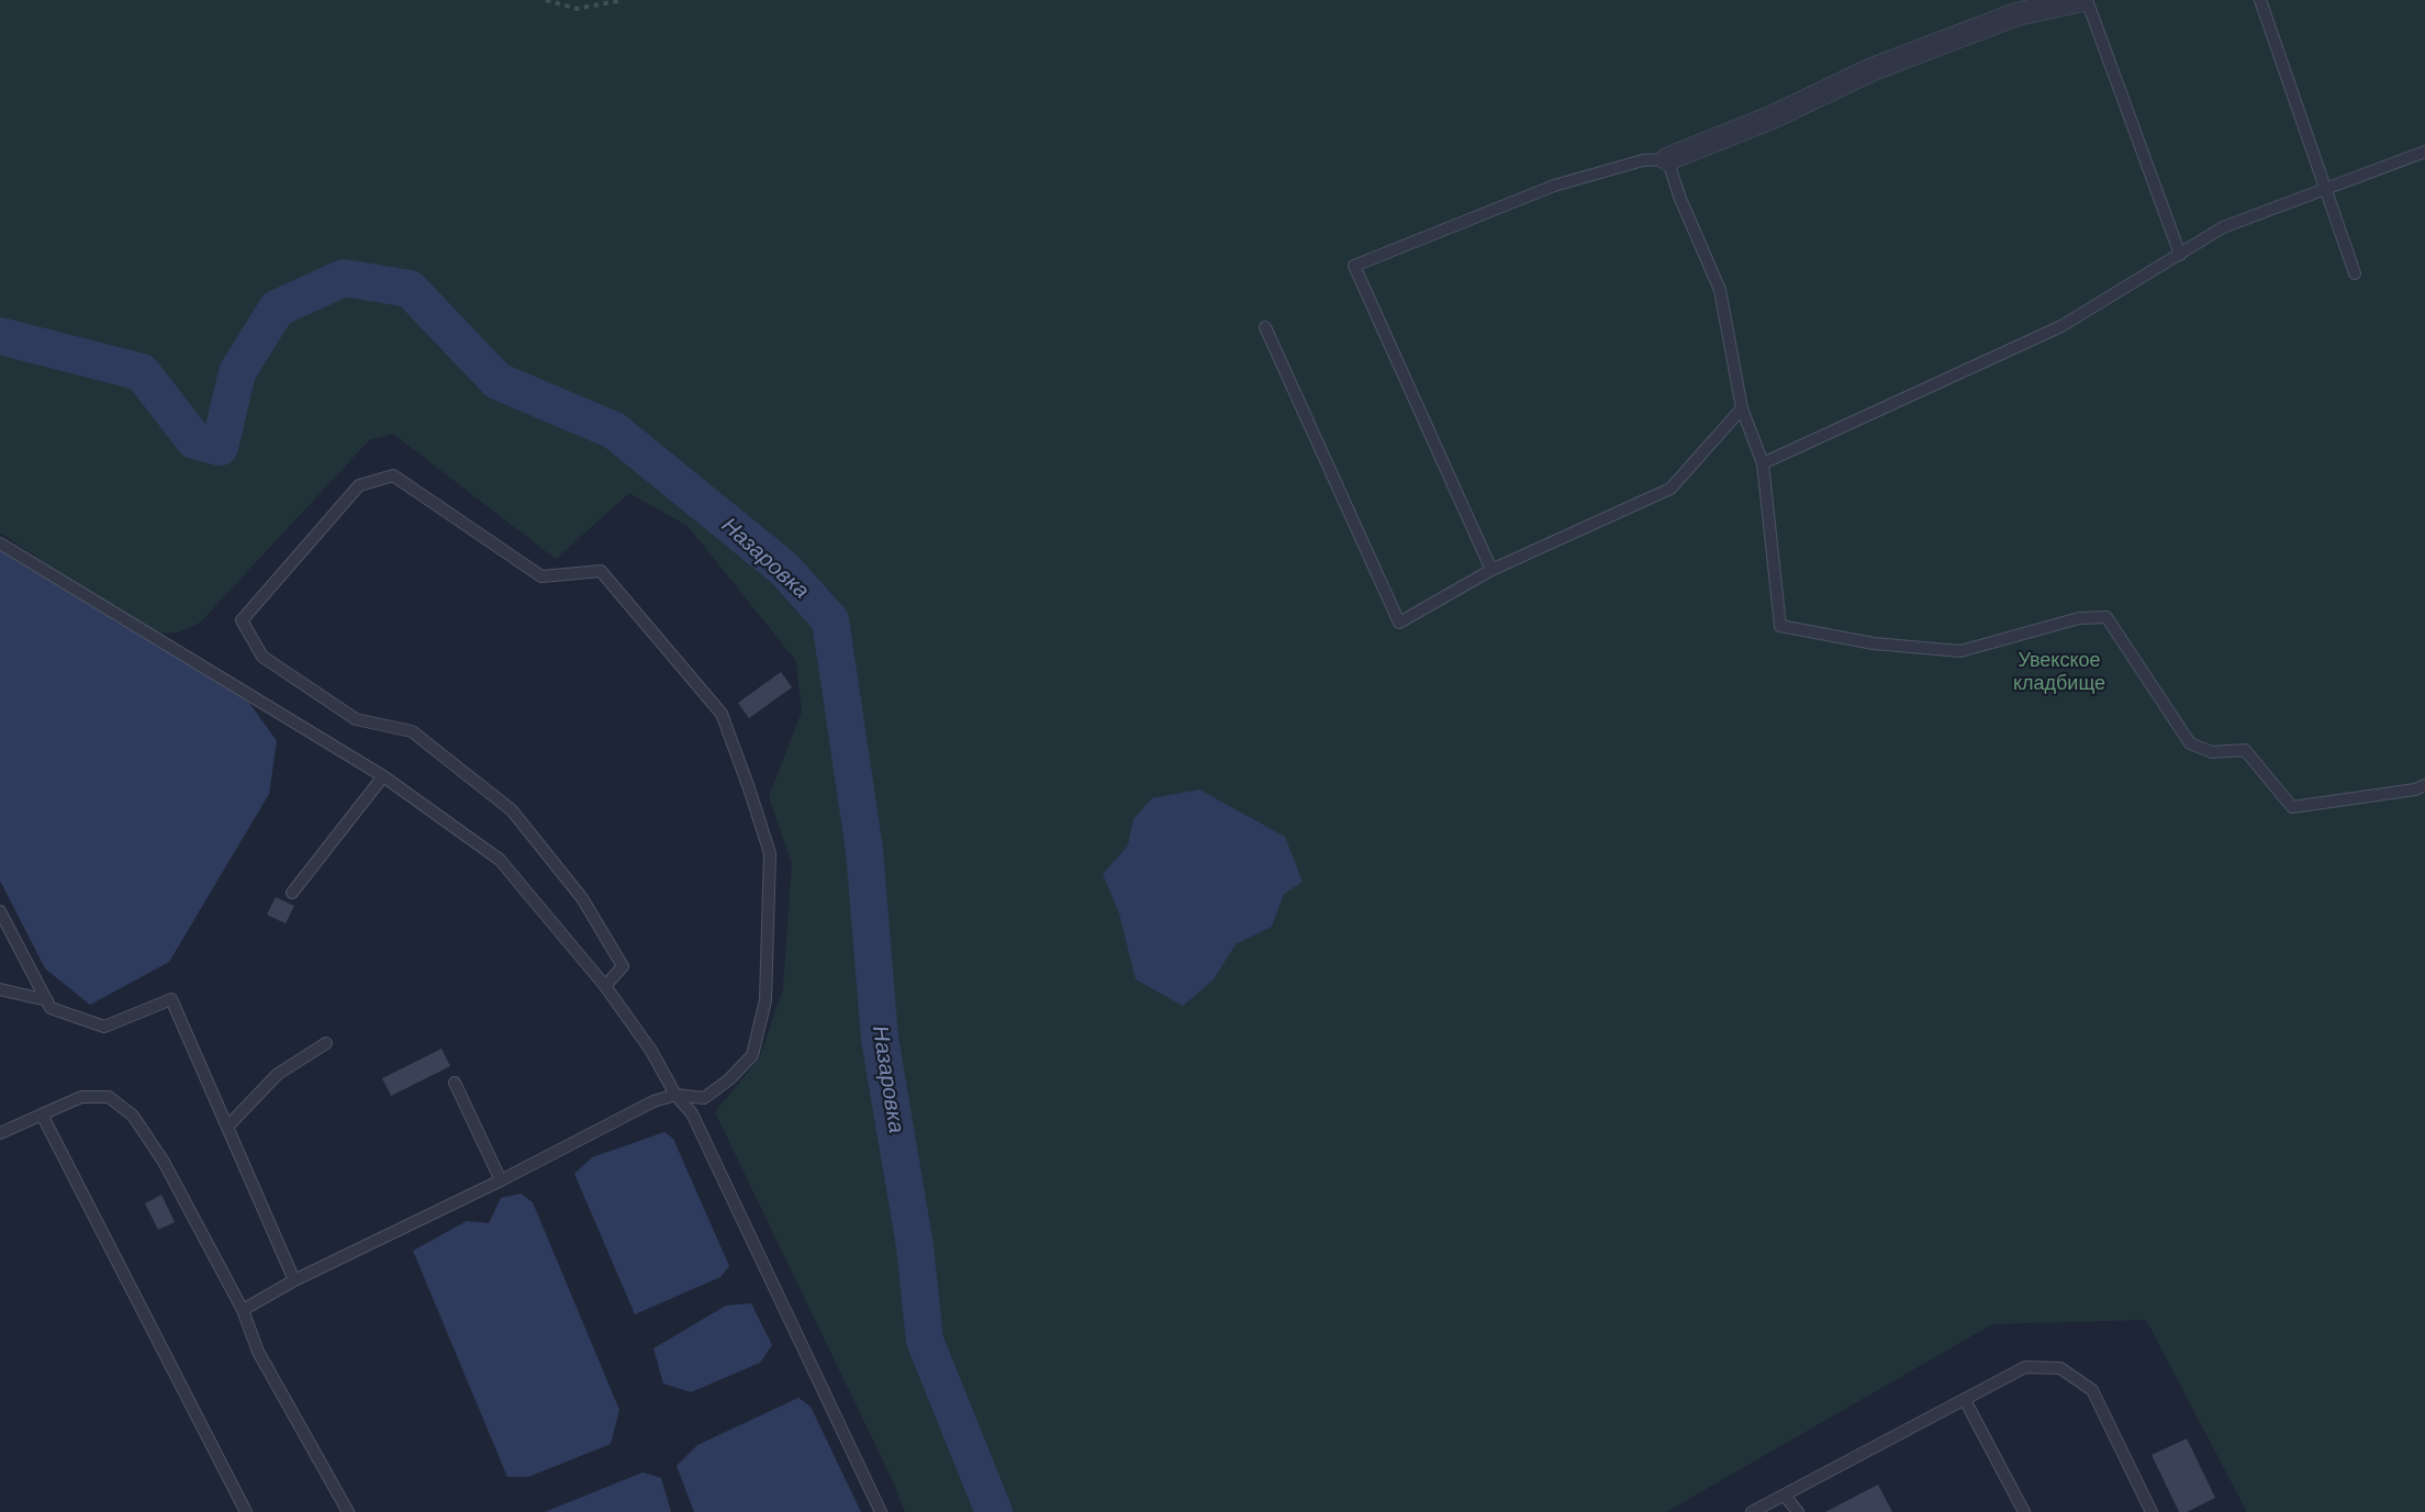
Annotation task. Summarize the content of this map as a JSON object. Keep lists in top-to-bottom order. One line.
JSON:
{"water":["Назаровка"],"parks":["Увекское кладбище"]}
